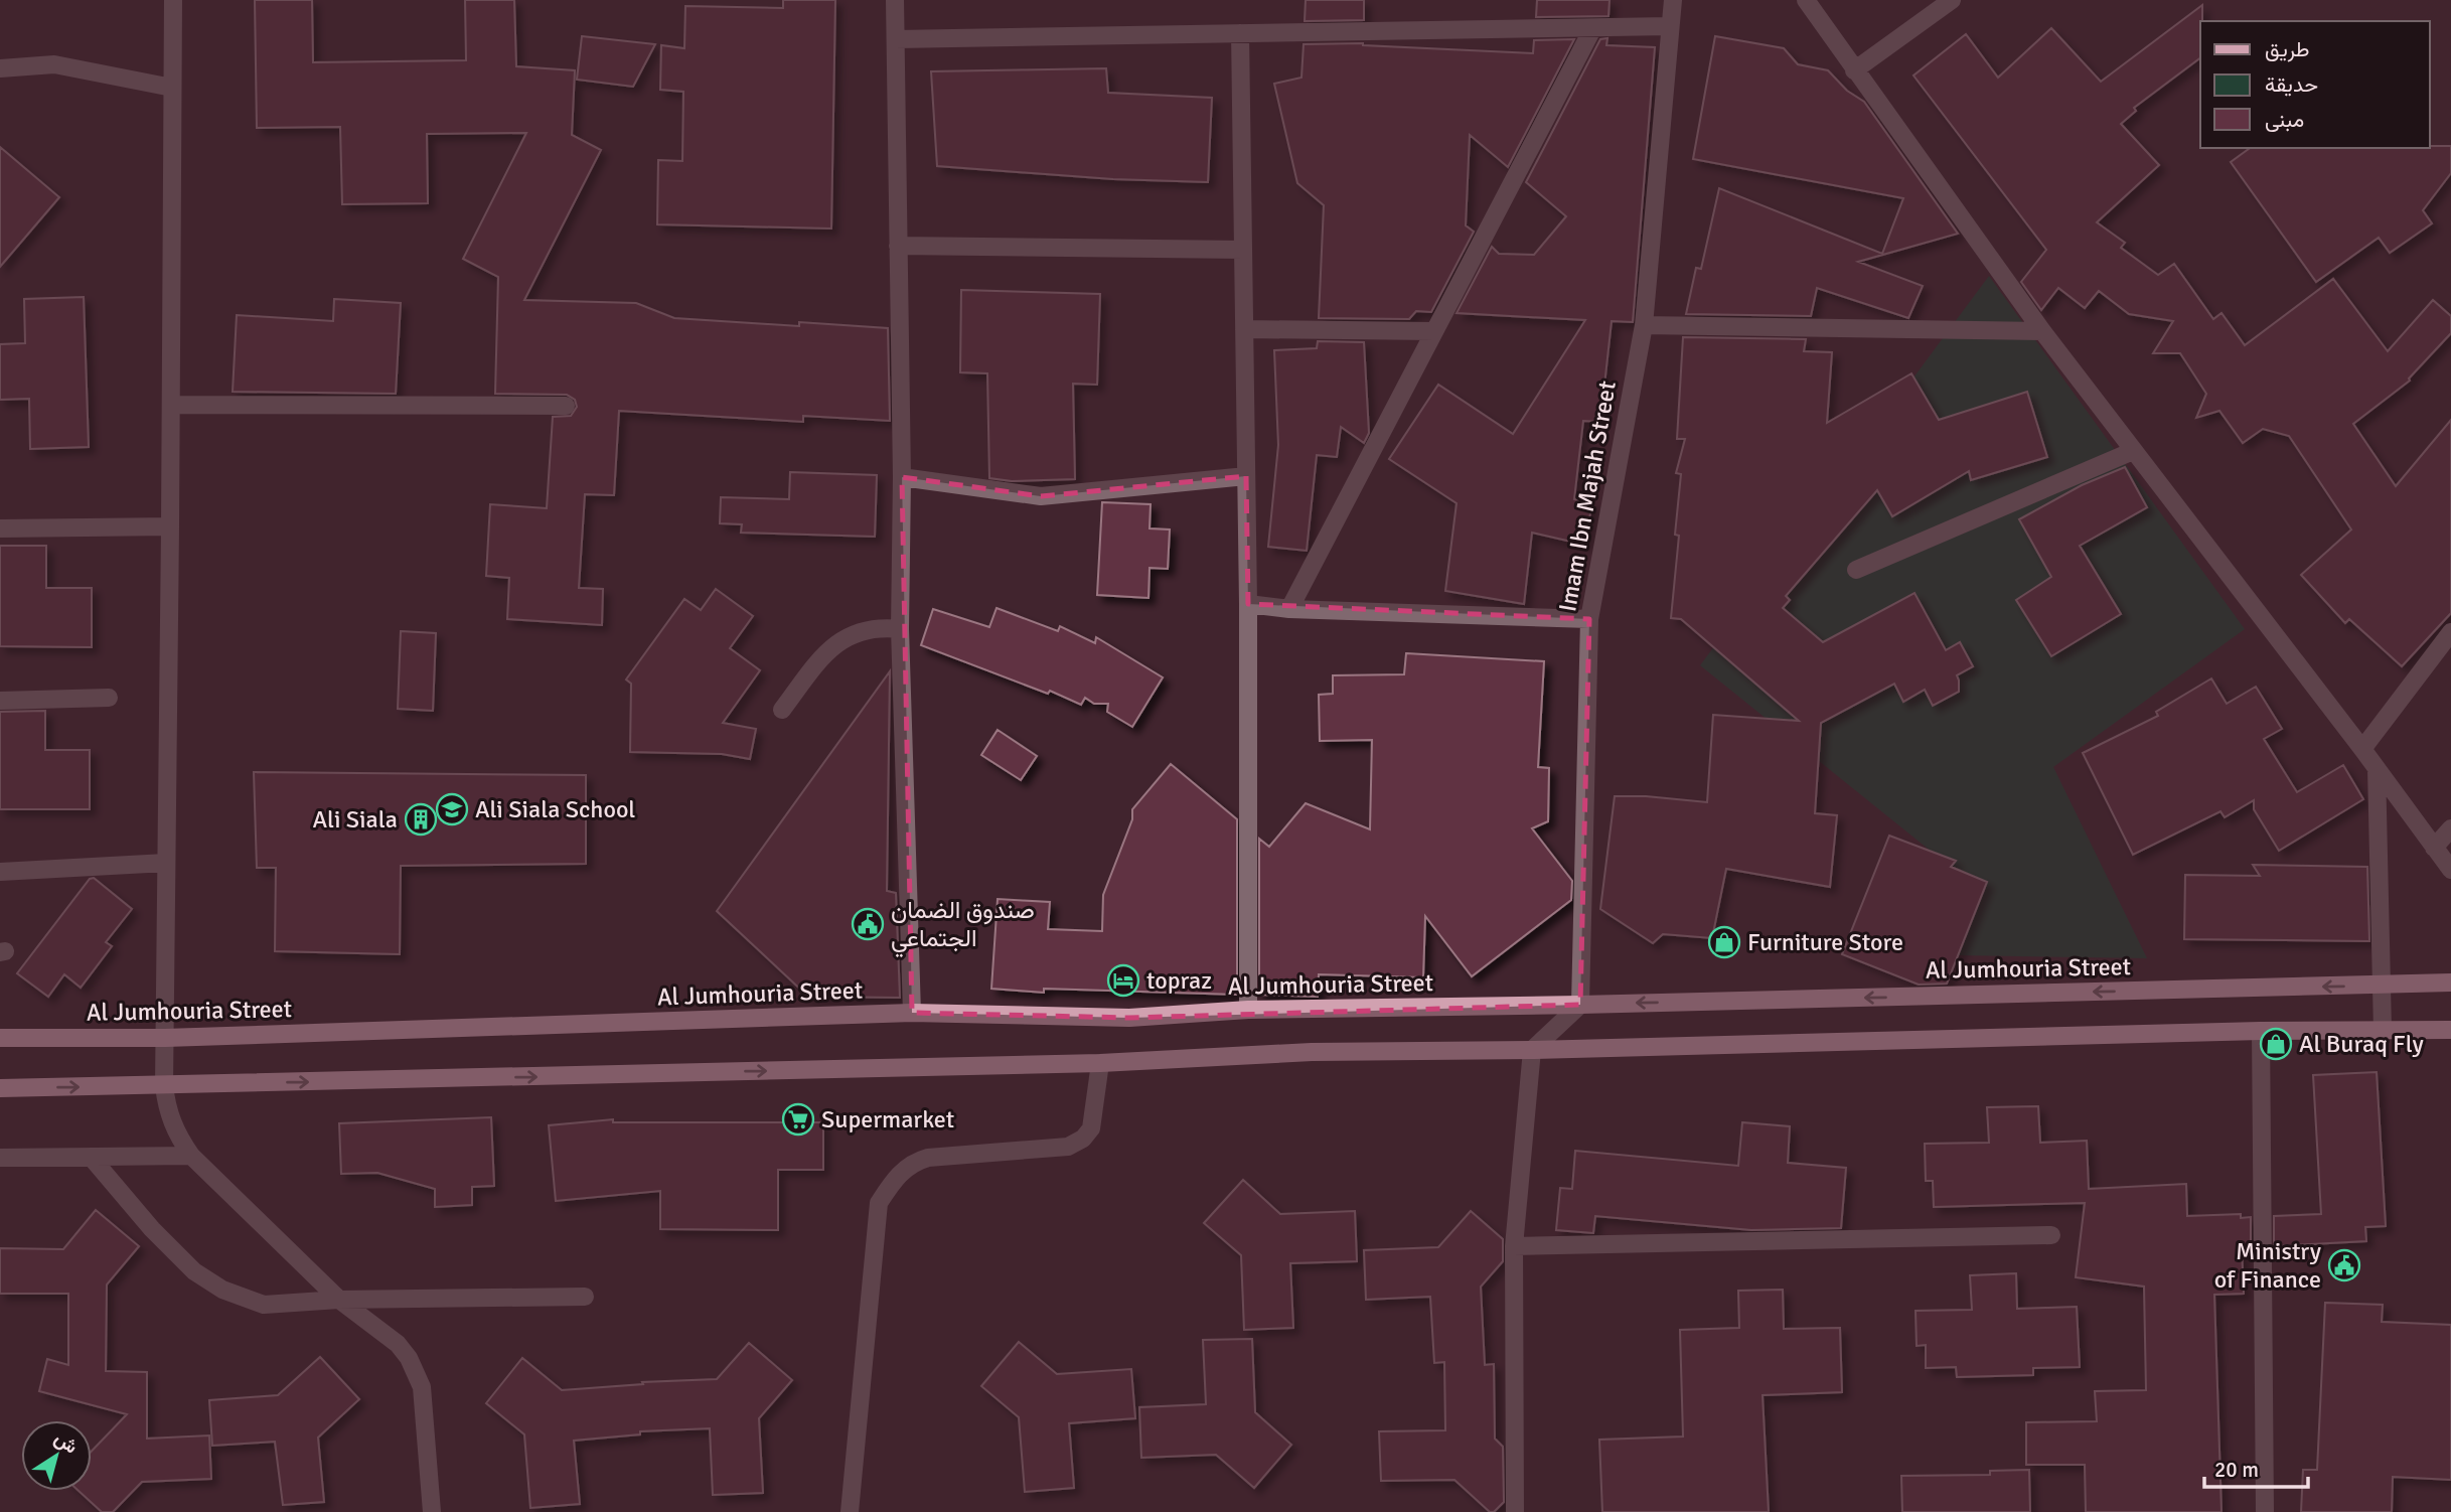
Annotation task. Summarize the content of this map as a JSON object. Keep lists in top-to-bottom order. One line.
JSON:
{"streets":{"main road":["Al Jumhouria Street"],"street":["Imam Ibn Majah Street"]},"crossings":[["Imam Ibn Majah Street","Al Jumhouria Street"]],"places":{"school or university":["Ali Siala School"],"building":["Ali Siala"],"public building":["صندوق الضمان الجتماعي","Ministry of Finance"],"shop":["Furniture Store","Al Buraq Fly"],"hotel":["topraz"],"supermarket":["Supermarket"]},"legend":["طريق","حديقة","مبنى"],"scale_bar":"20 m","north":"top right"}
